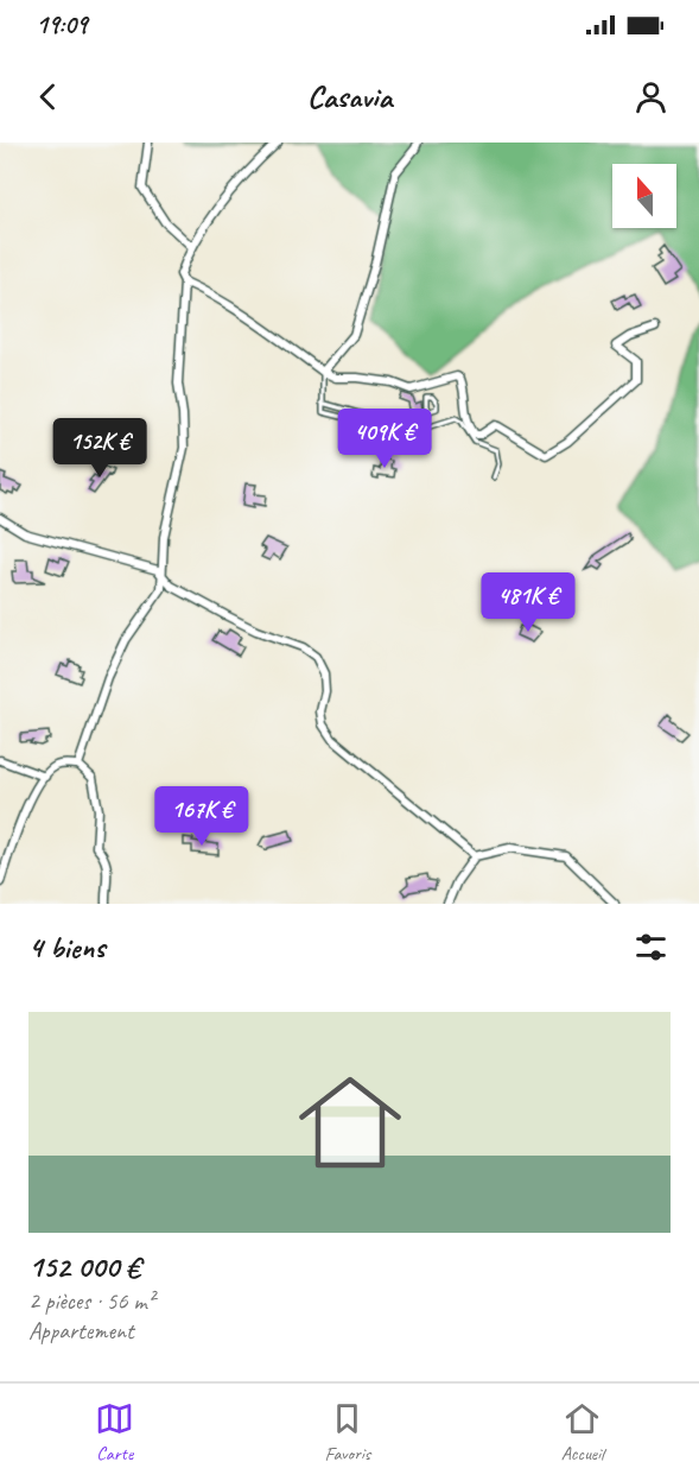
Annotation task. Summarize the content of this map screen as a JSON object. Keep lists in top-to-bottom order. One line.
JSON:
{"north":"top","page":{"status":"19:09","header":"Casavia","price":["409K €","152K €","481K €","167K €"],"heading":"4 biens","list":[{"name":"152 000 €","note":"2 pièces · 56 m² · Appartement"}],"tabs":["Carte","Favoris","Accueil"]}}
